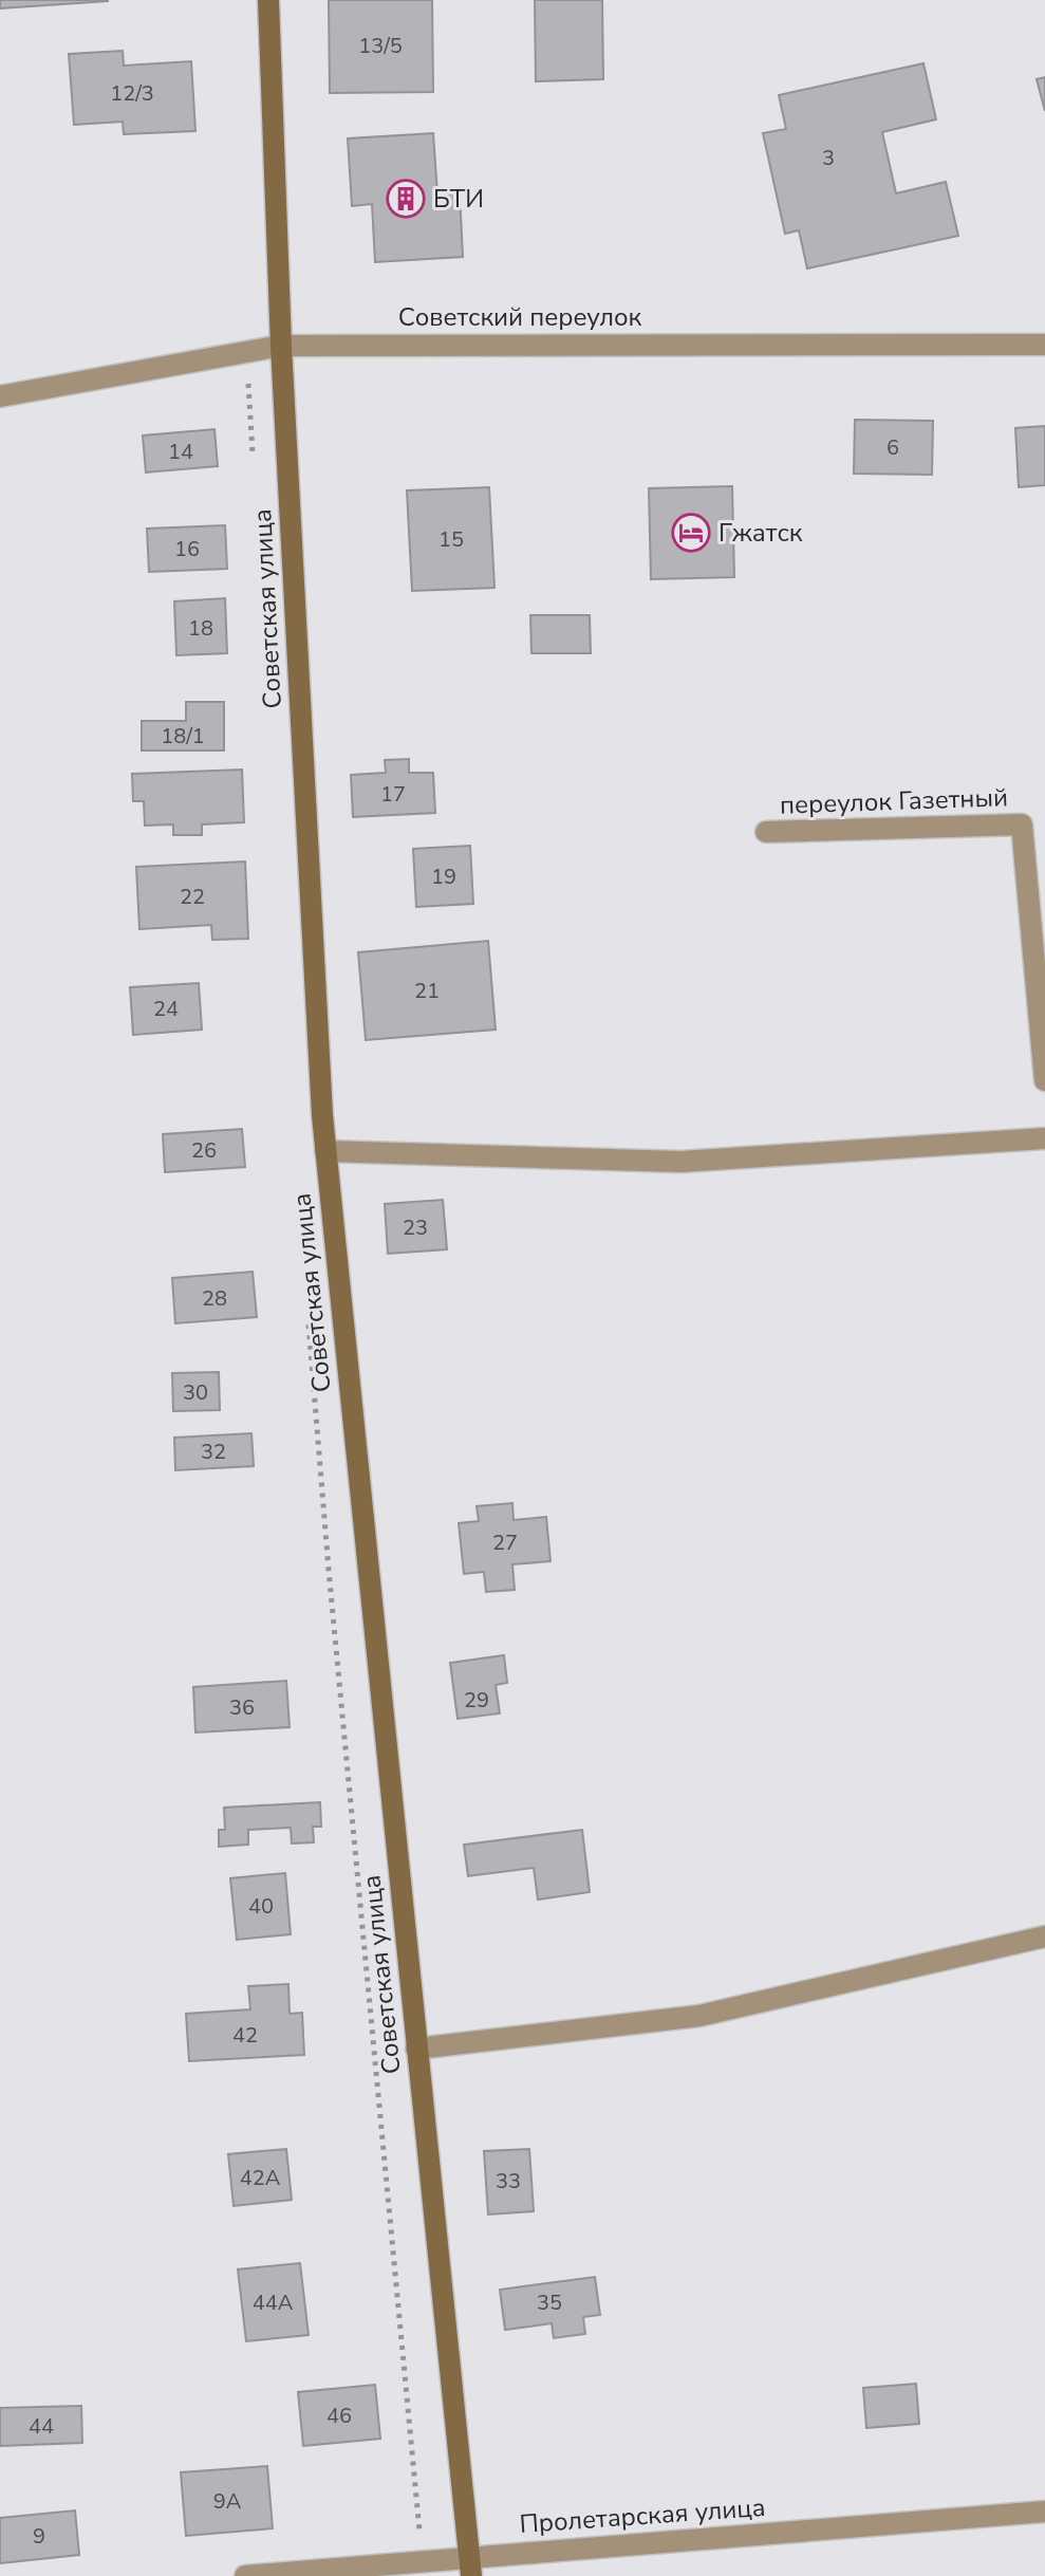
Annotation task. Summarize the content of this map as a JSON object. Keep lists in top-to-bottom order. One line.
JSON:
{"streets":{"main road":["Советская улица"],"street":["Советский переулок","переулок Газетный","Пролетарская улица"]},"crossings":[["Советский переулок","Советская улица"],["Советская улица","Пролетарская улица"]],"places":{"building":["БТИ"],"hotel":["Гжатск"]},"house_numbers":["13/5","12/3","3","6","14","15","16","18","18/1","17","19","22","21","24","26","23","28","30","32","27","29","36","40","42","42А","33","44А","35","46","44","9А","9"]}
